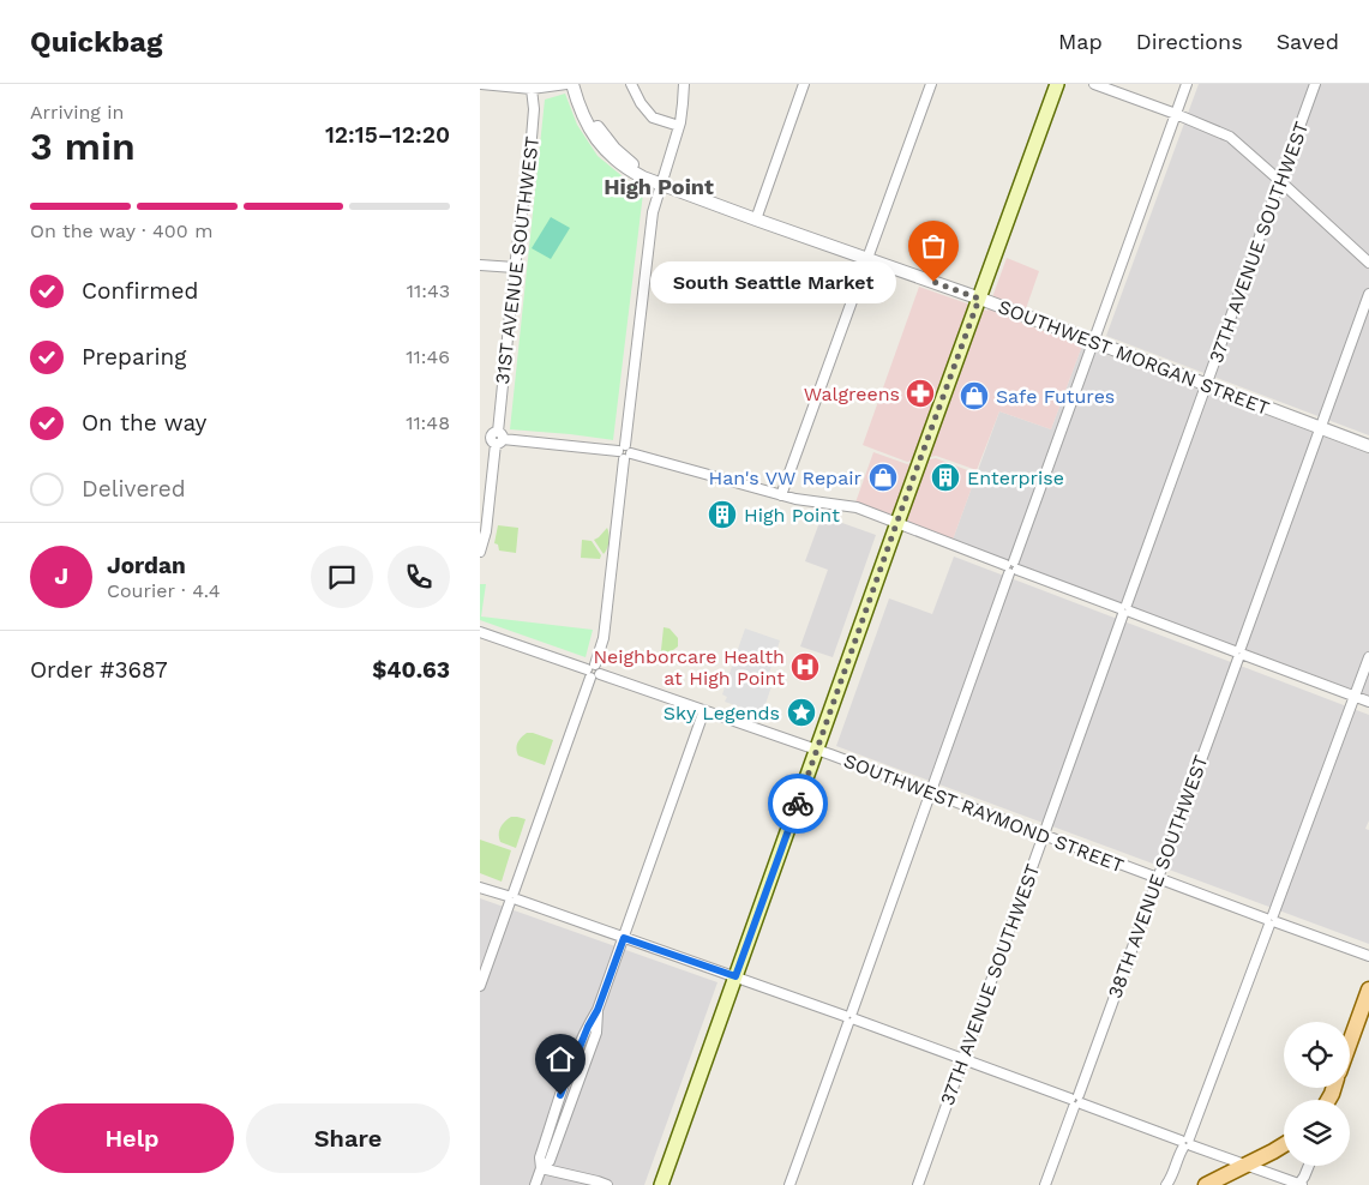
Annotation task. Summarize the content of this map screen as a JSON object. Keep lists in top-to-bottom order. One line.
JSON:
{"streets":{"street":["37TH AVENUE SOUTHWEST","31ST AVENUE SOUTHWEST","SOUTHWEST MORGAN STREET","SOUTHWEST RAYMOND STREET","38TH AVENUE SOUTHWEST"]},"crossings":[["37TH AVENUE SOUTHWEST","SOUTHWEST MORGAN STREET"],["37TH AVENUE SOUTHWEST","SOUTHWEST RAYMOND STREET"],["SOUTHWEST MORGAN STREET","38TH AVENUE SOUTHWEST"],["SOUTHWEST RAYMOND STREET","38TH AVENUE SOUTHWEST"]],"districts":["High Point"],"places":{"other":["South Seattle Market"],"pharmacy":["Walgreens"],"shop":["Safe Futures","Han's VW Repair"],"building":["Enterprise","High Point"],"hospital":["Neighborcare Health at High Point"],"place":["Sky Legends"]},"page":{"header":"Quickbag","nav":["Map","Directions","Saved"],"heading":["3 min","Arriving in","12:15–12:20"],"panel":["Jordan","Courier · 4.4","Order #3687","$40.63"],"bar":"On the way · 400 m","list":[["Confirmed","11:43"],["Preparing","11:46"],["On the way","11:48"],"Delivered"],"bubble":"South Seattle Market","round":"J","buttons":["Help","Share"]}}
